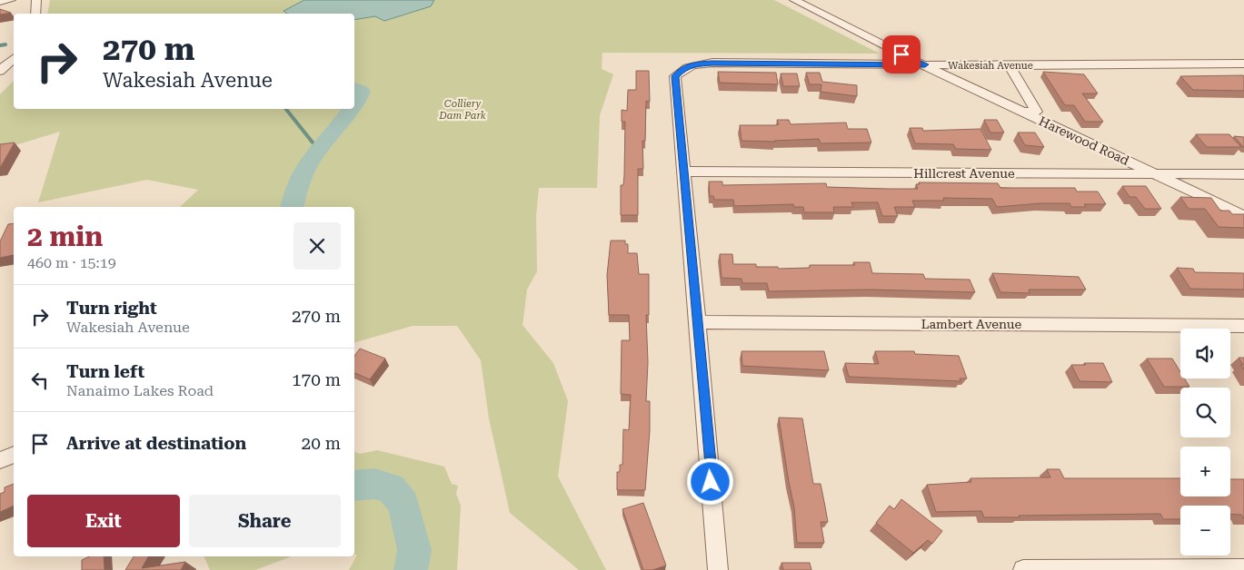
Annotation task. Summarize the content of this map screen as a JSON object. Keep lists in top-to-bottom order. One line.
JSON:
{"streets":{"street":["Wakesiah Avenue","Harewood Road","Hillcrest Avenue","Lambert Avenue"]},"crossings":[["Wakesiah Avenue","Harewood Road"],["Wakesiah Avenue","Hillcrest Avenue"],["Harewood Road","Hillcrest Avenue"]],"parks":["Colliery Dam Park"],"page":{"turn":["270 m","Wakesiah Avenue"],"heading":["2 min","460 m · 15:19"],"list":[{"name":"Turn right","note":"Wakesiah Avenue","value":"270 m"},{"name":"Turn left","note":"Nanaimo Lakes Road","value":"170 m"},{"name":"Arrive at destination","value":"20 m"}],"map_buttons":["+","−"],"buttons":["Exit","Share"]}}
